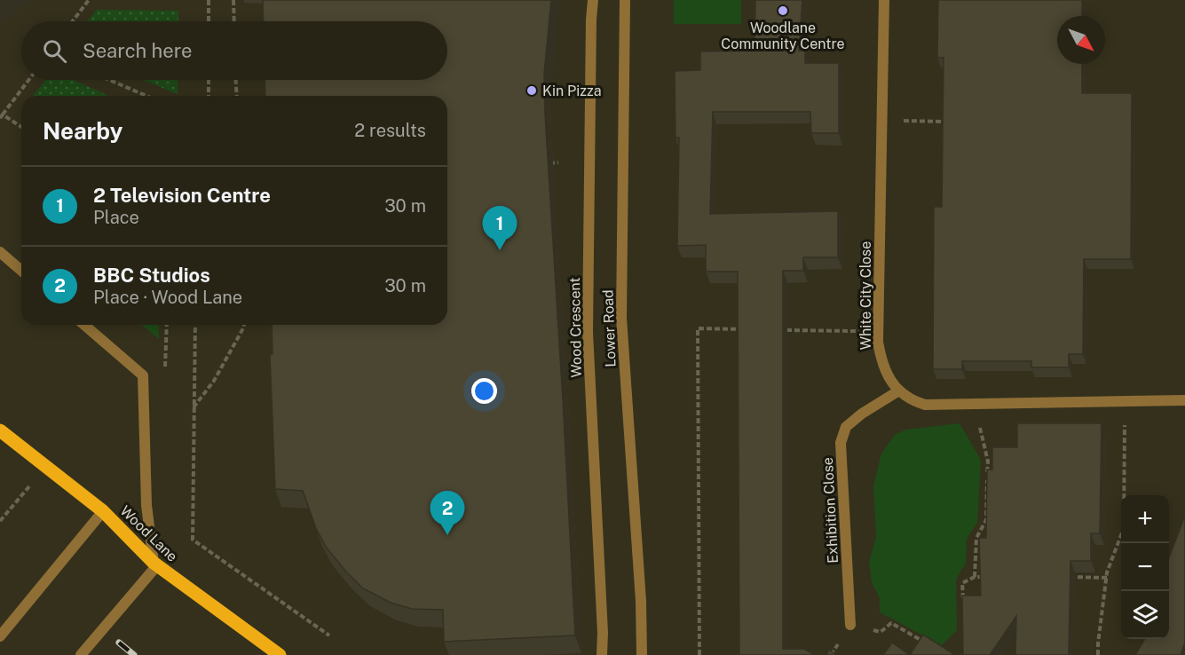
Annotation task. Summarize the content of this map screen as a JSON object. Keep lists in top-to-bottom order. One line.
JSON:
{"streets":{"main road":["Wood Lane"],"street":["White City Close","Wood Crescent","Lower Road","Exhibition Close"]},"crossings":[["White City Close","Exhibition Close"]],"places":["Woodlane Community Centre","Kin Pizza"],"north":"bottom right","page":{"search":"Search here","heading":["Nearby","2 results"],"list":[{"mark":"1","name":"2 Television Centre","note":"Place","value":"30 m"},{"mark":"2","name":"BBC Studios","note":"Place · Wood Lane","value":"30 m"}],"pins":["1","2"],"map_buttons":["+","−"]}}
